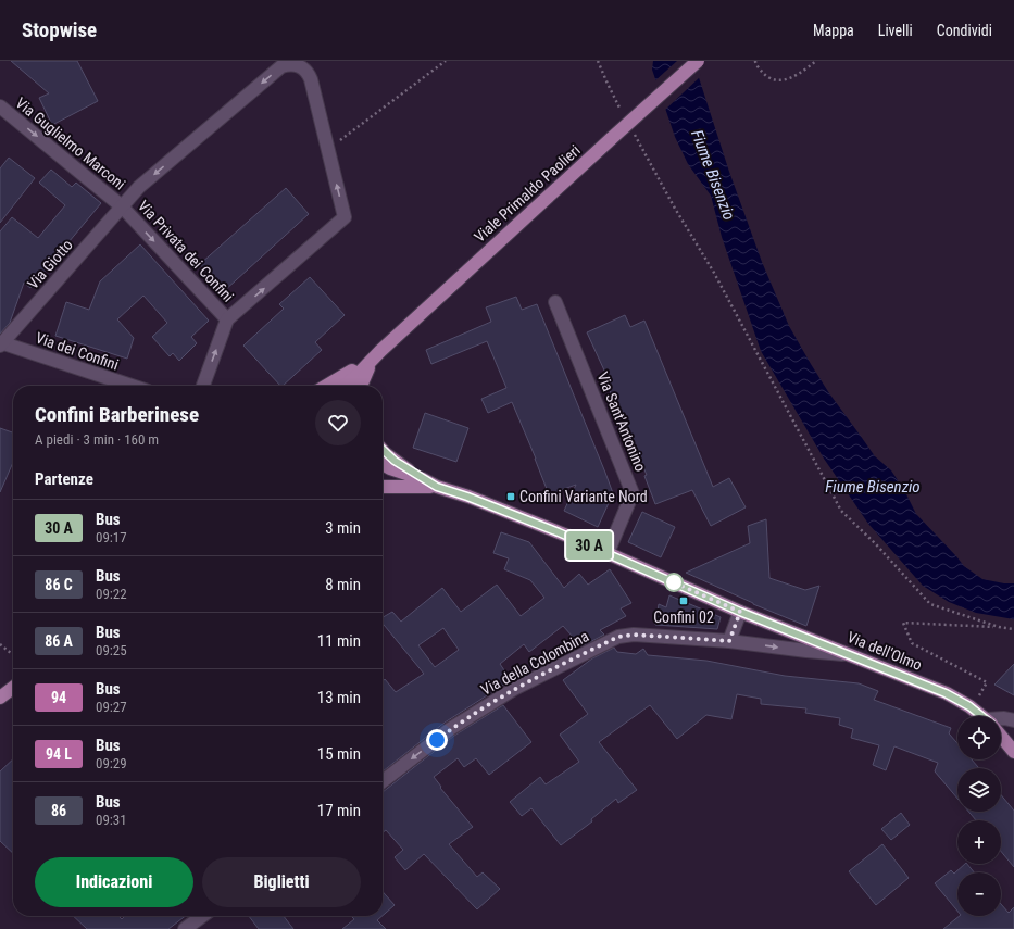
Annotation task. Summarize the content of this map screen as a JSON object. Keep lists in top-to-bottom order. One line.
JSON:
{"streets":{"main road":["Viale Primaldo Paolieri","Via dell'Olmo"],"street":["Via Guglielmo Marconi","Via Privata dei Confini","Via Giotto","Via dei Confini","Via Sant'Antonino","Via della Colombina"]},"crossings":[["Via Guglielmo Marconi","Via Privata dei Confini"],["Via Guglielmo Marconi","Via Giotto"],["Via Privata dei Confini","Via Giotto"],["Via Giotto","Via dei Confini"],["Via dell'Olmo","Via della Colombina"]],"one_way":["Via Guglielmo Marconi"],"water":["Fiume Bisenzio"],"places":{"transit":["Confini Variante Nord","Confini 02"]},"page":{"header":"Stopwise","nav":["Mappa","Livelli","Condividi"],"on_map":"30 A","heading":[["Confini Barberinese","A piedi · 3 min · 160 m"],"Partenze"],"list":[{"mark":"30 A","name":"Bus","note":"09:17","value":"3 min"},{"mark":"86 C","name":"Bus","note":"09:22","value":"8 min"},{"mark":"86 A","name":"Bus","note":"09:25","value":"11 min"},{"mark":"94","name":"Bus","note":"09:27","value":"13 min"},{"mark":"94 L","name":"Bus","note":"09:29","value":"15 min"},{"mark":"86","name":"Bus","note":"09:31","value":"17 min"}],"map_buttons":["+","−"],"buttons":["Indicazioni","Biglietti"]}}
